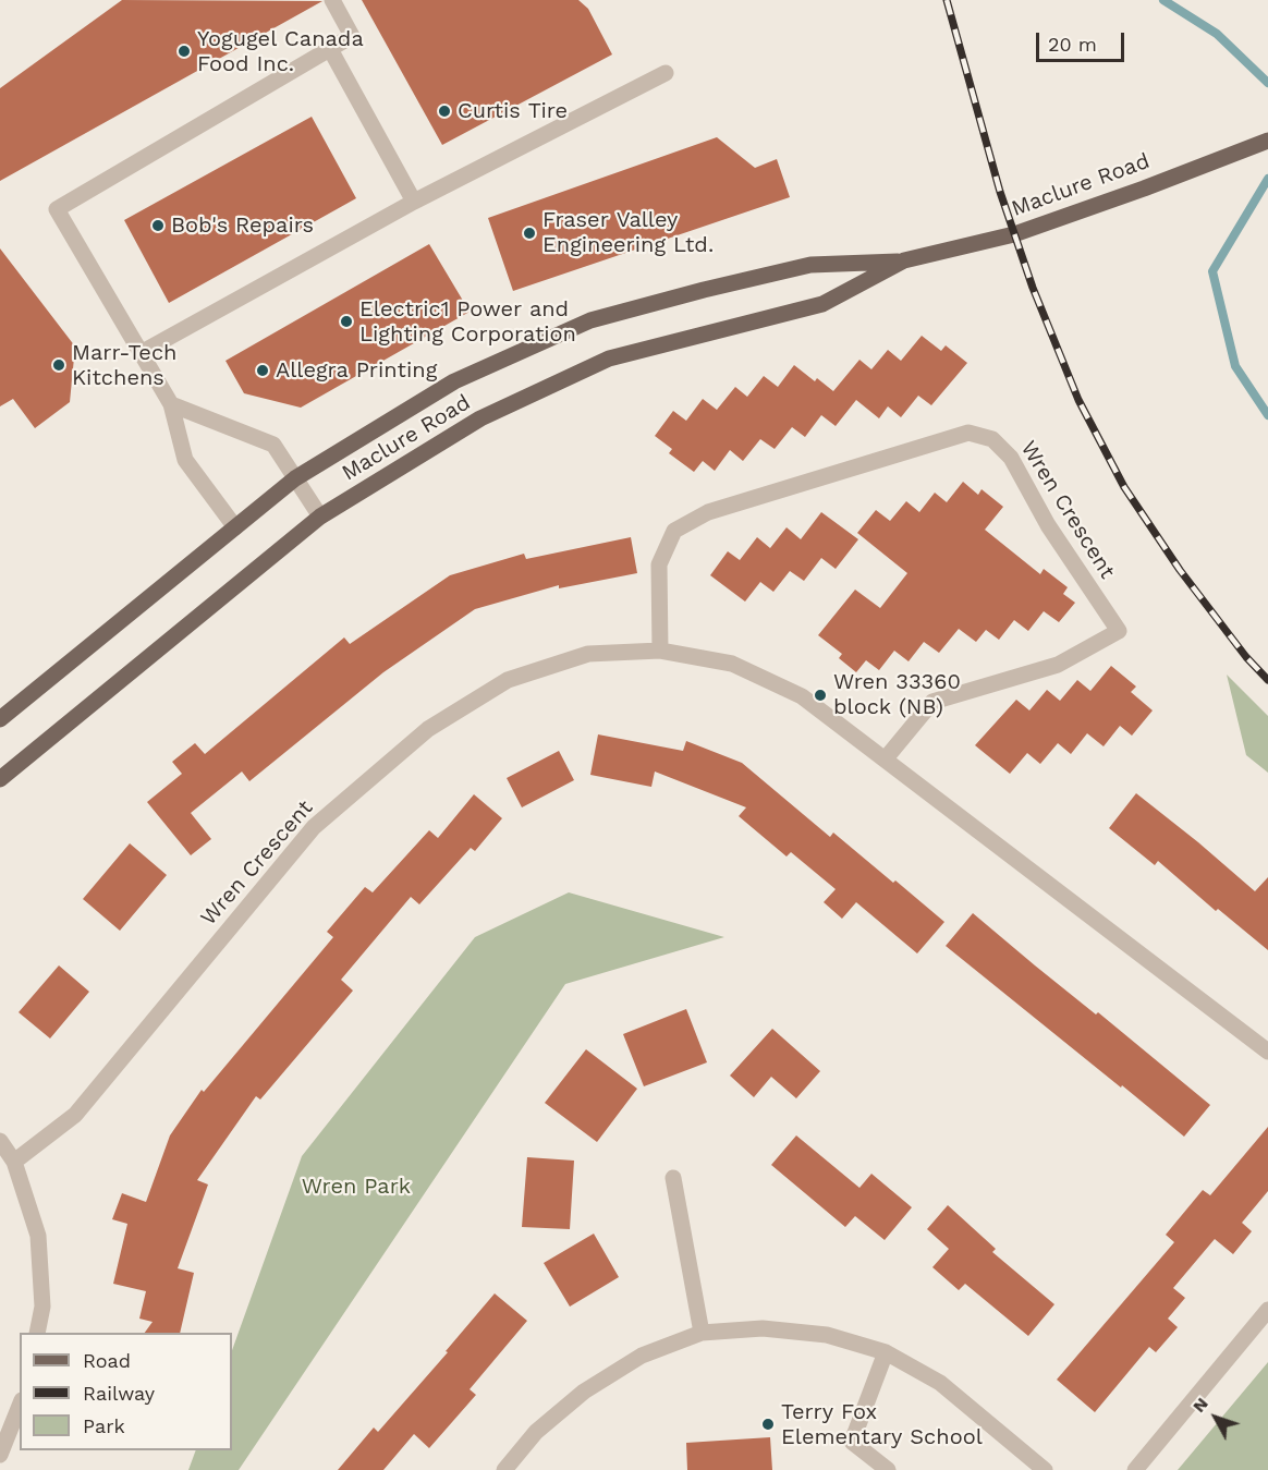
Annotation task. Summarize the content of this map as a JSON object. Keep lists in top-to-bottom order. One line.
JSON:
{"streets":{"main road":["Maclure Road"],"street":["Wren Crescent"]},"parks":["Wren Park"],"places":["Yogugel Canada Food Inc.","Curtis Tire","Bob's Repairs","Fraser Valley Engineering Ltd.","Electric1 Power and Lighting Corporation","Marr-Tech Kitchens","Allegra Printing","Wren 33360 block (NB)","Terry Fox Elementary School"],"legend":["Road","Railway","Park"],"scale_bar":"20 m","north":"top left"}
